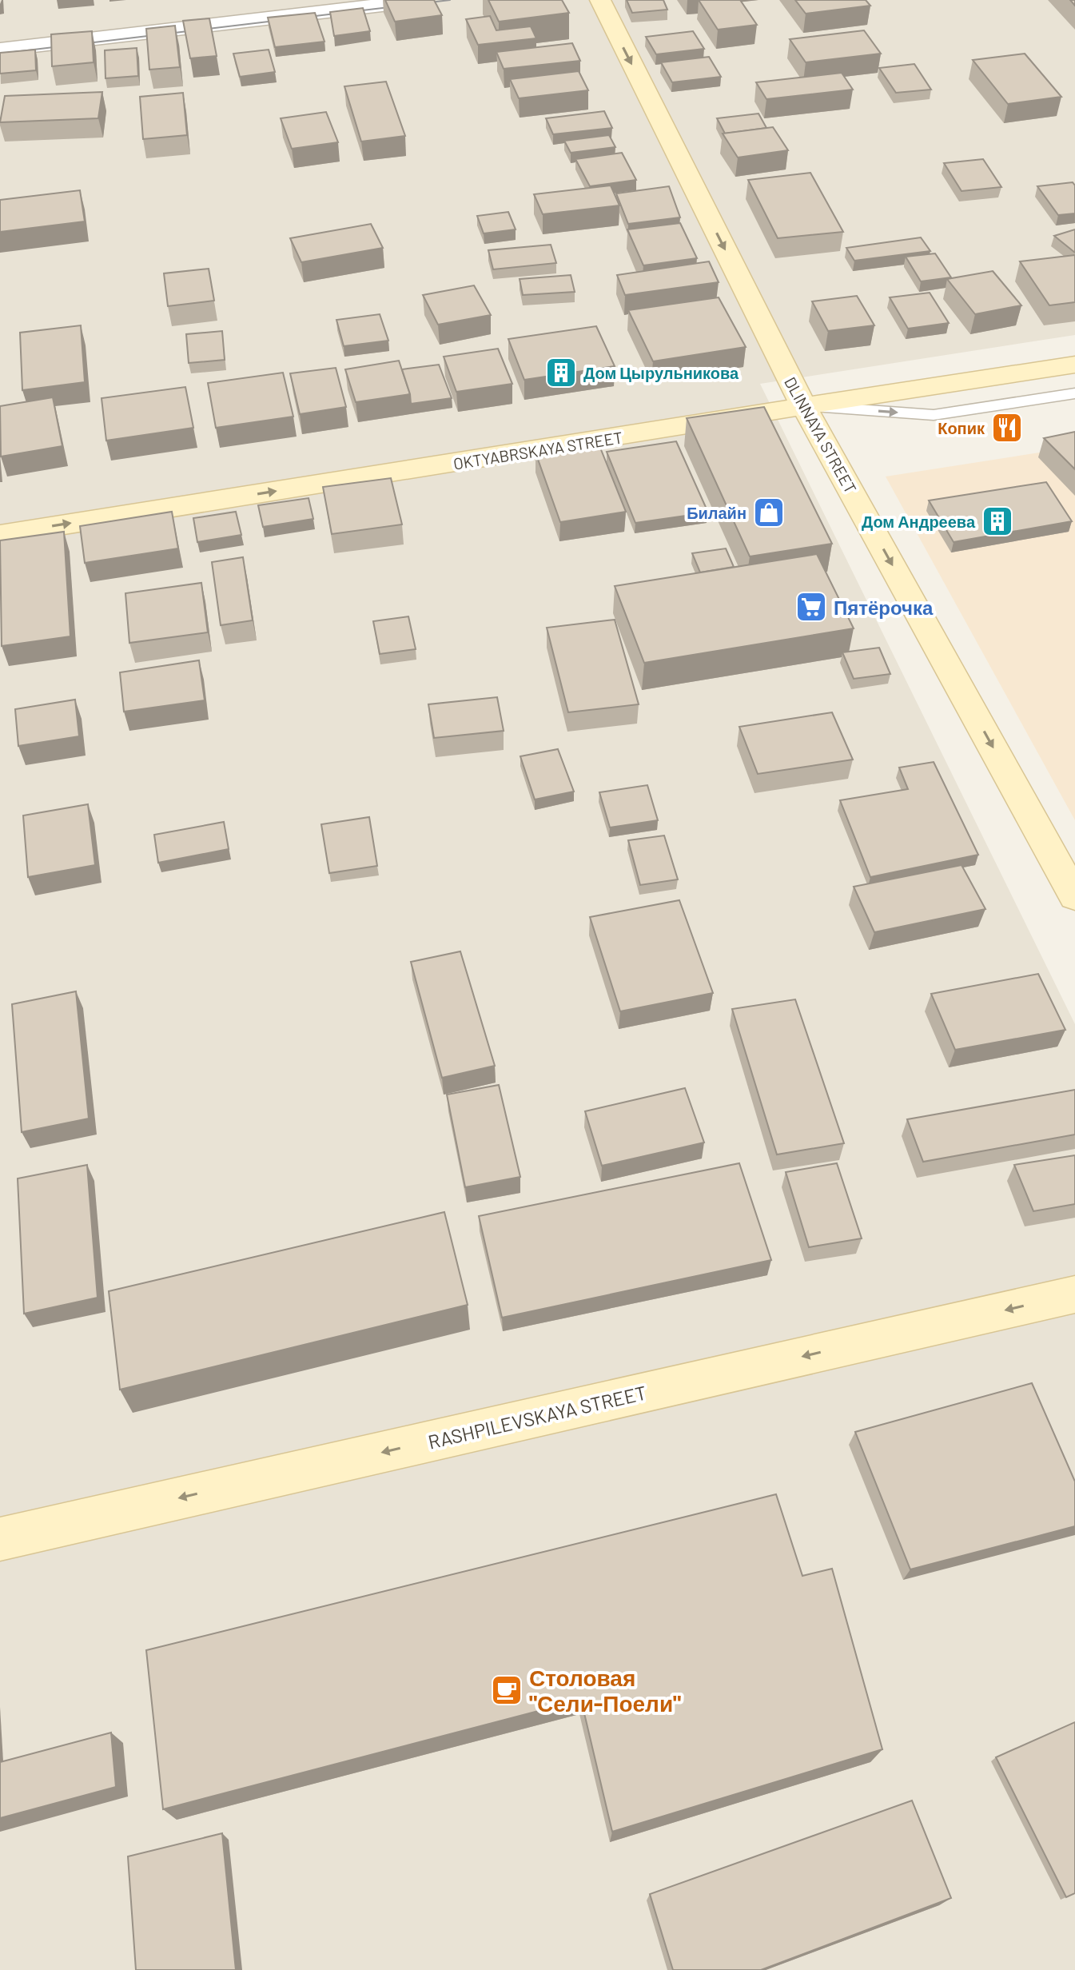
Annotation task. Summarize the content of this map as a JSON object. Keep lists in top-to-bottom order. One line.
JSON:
{"streets":{"street":["DLINNAYA STREET","OKTYABRSKAYA STREET","RASHPILEVSKAYA STREET"]},"crossings":[["DLINNAYA STREET","OKTYABRSKAYA STREET"]],"one_way":["DLINNAYA STREET","RASHPILEVSKAYA STREET"],"places":{"building":["Дом Цырульникова","Дом Андреева"],"restaurant":["Копик"],"shop":["Билайн"],"supermarket":["Пятёрочка"],"cafe":["Столовая \"Сели-Поели\""]}}
